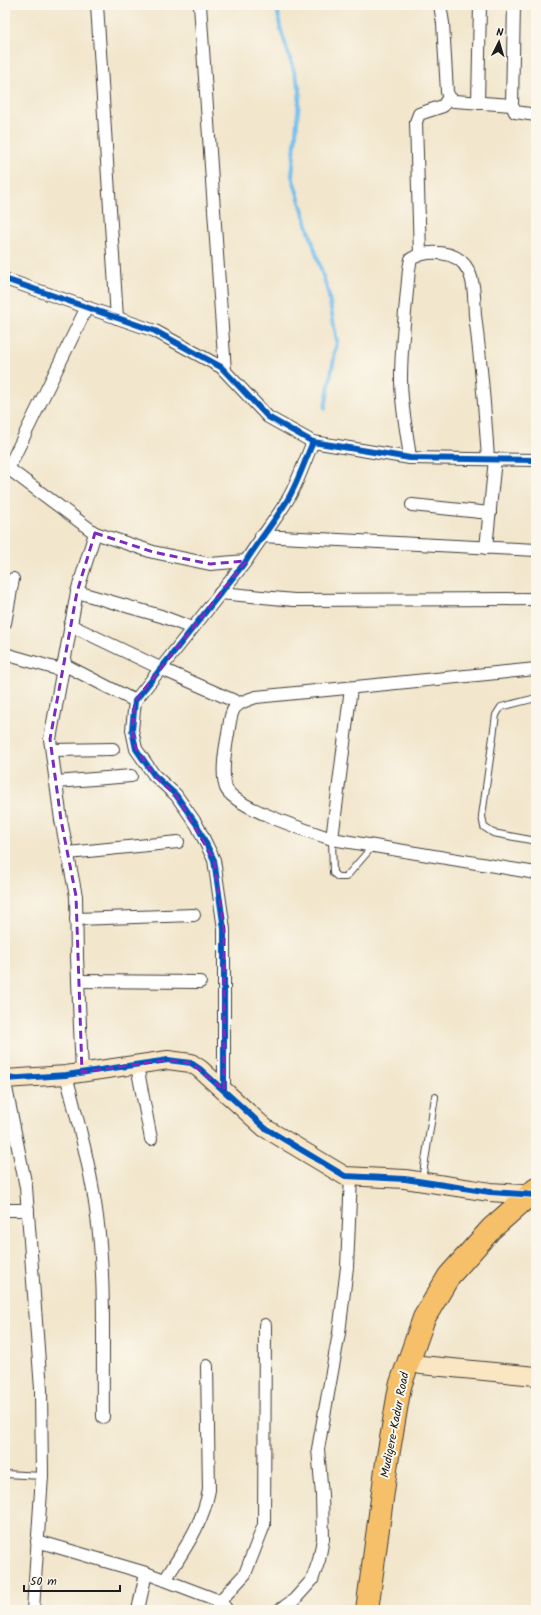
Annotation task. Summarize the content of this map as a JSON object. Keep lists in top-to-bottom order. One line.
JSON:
{"streets":{"highway":["Mudigere-Kadur Road"]},"scale_bar":"50 m","north":"top"}
